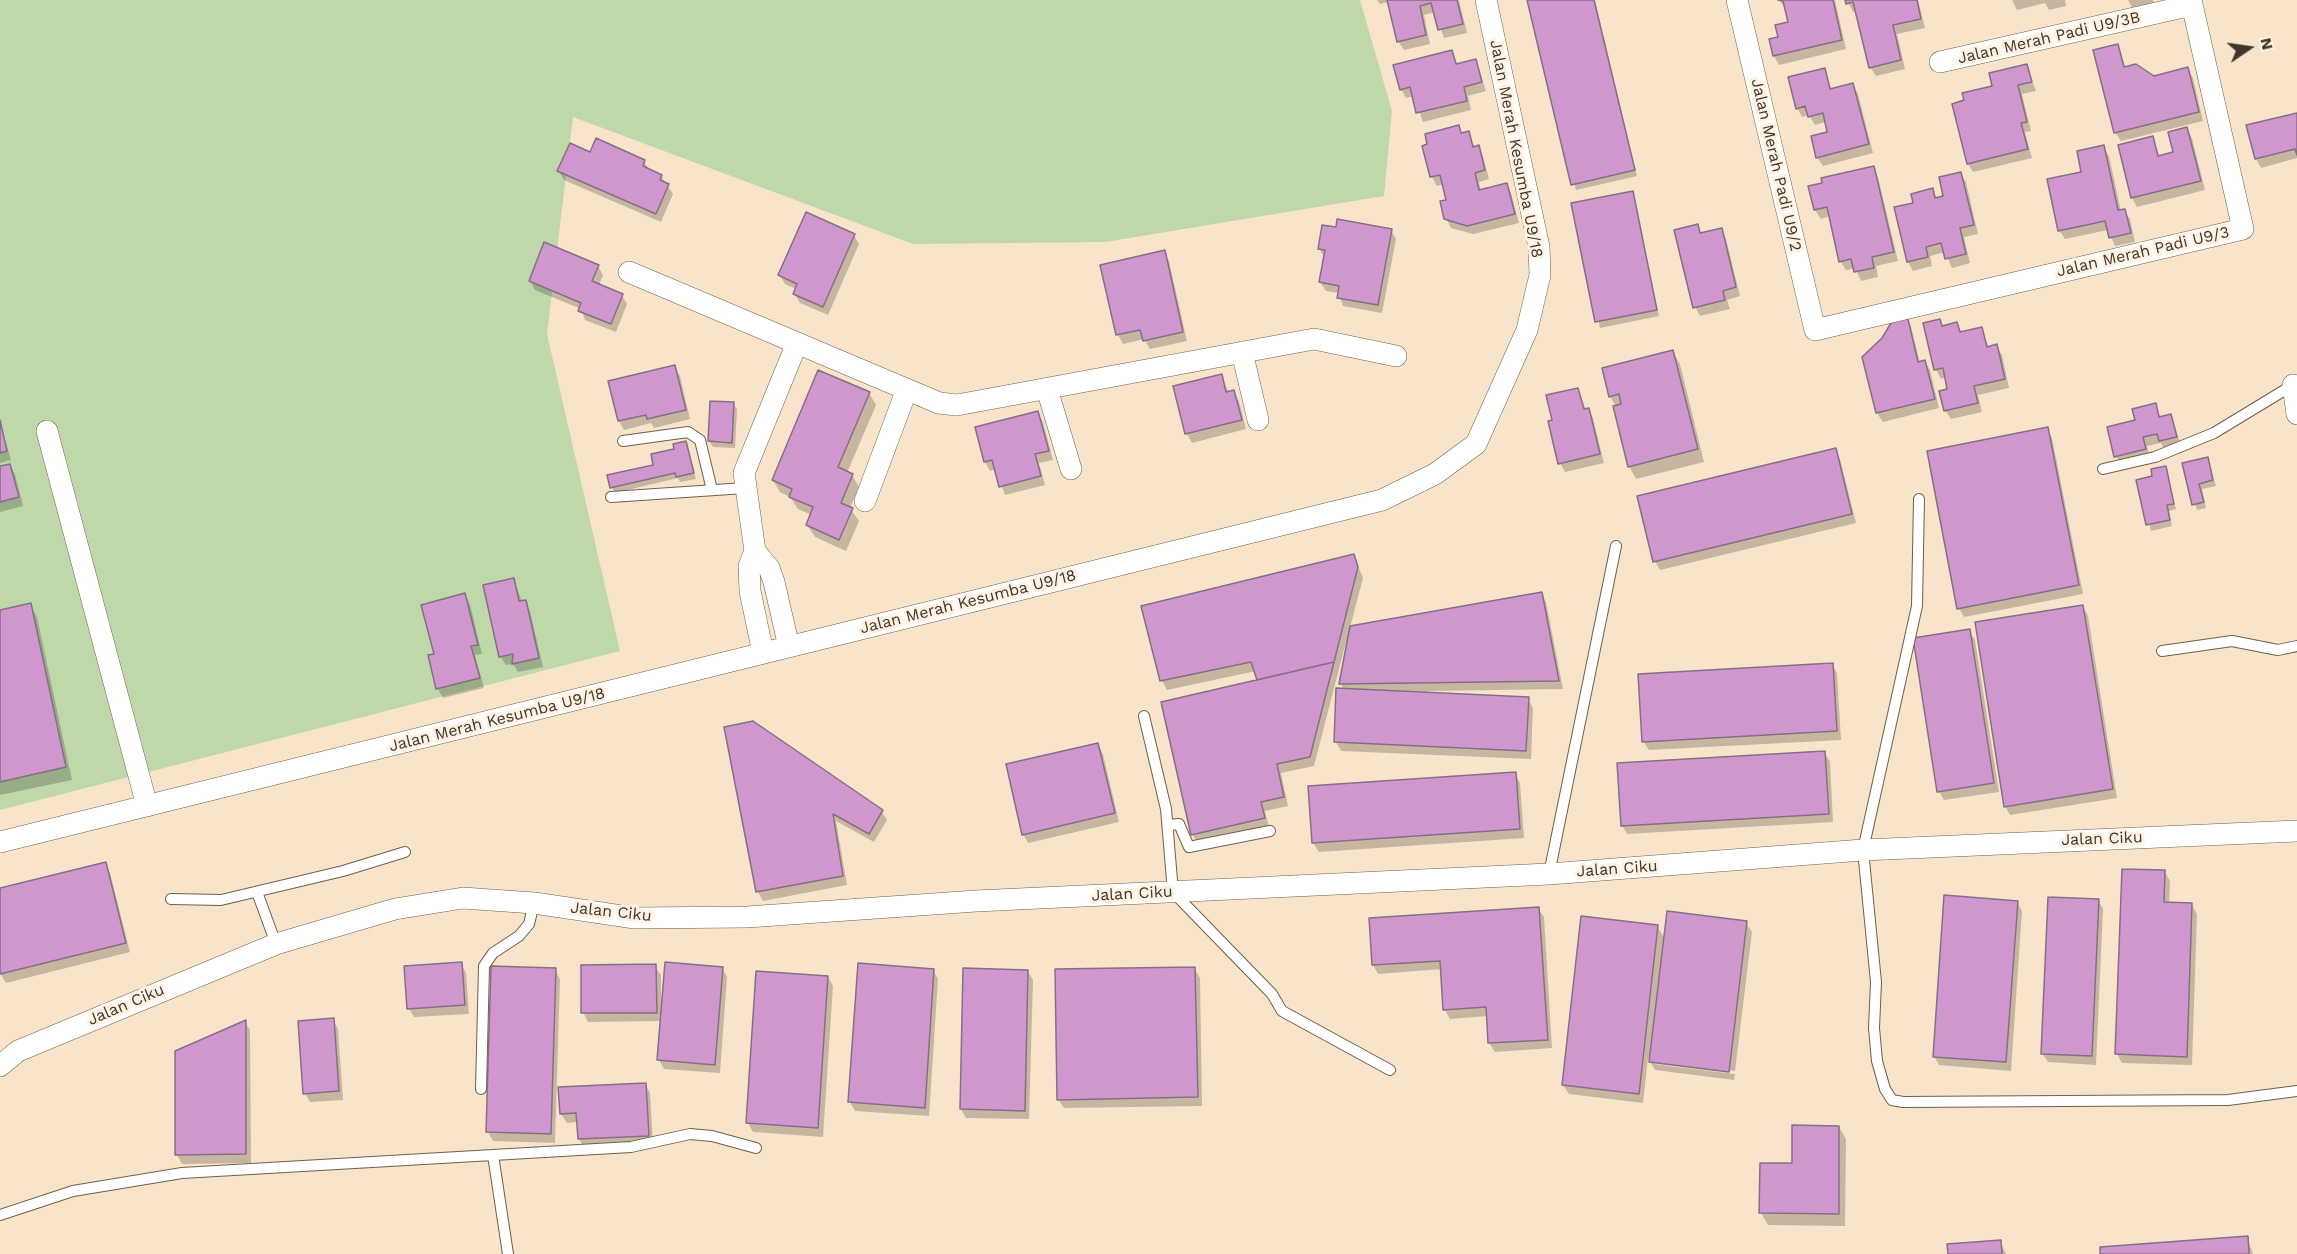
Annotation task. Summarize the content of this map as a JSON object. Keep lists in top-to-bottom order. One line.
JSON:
{"streets":{"street":["Jalan Merah Padi U9/3B","Jalan Merah Kesumba U9/18","Jalan Merah Padi U9/2","Jalan Merah Padi U9/3","Jalan Ciku"]},"crossings":[["Jalan Merah Padi U9/3B","Jalan Merah Padi U9/3"],["Jalan Merah Padi U9/2","Jalan Merah Padi U9/3"]],"north":"right"}
